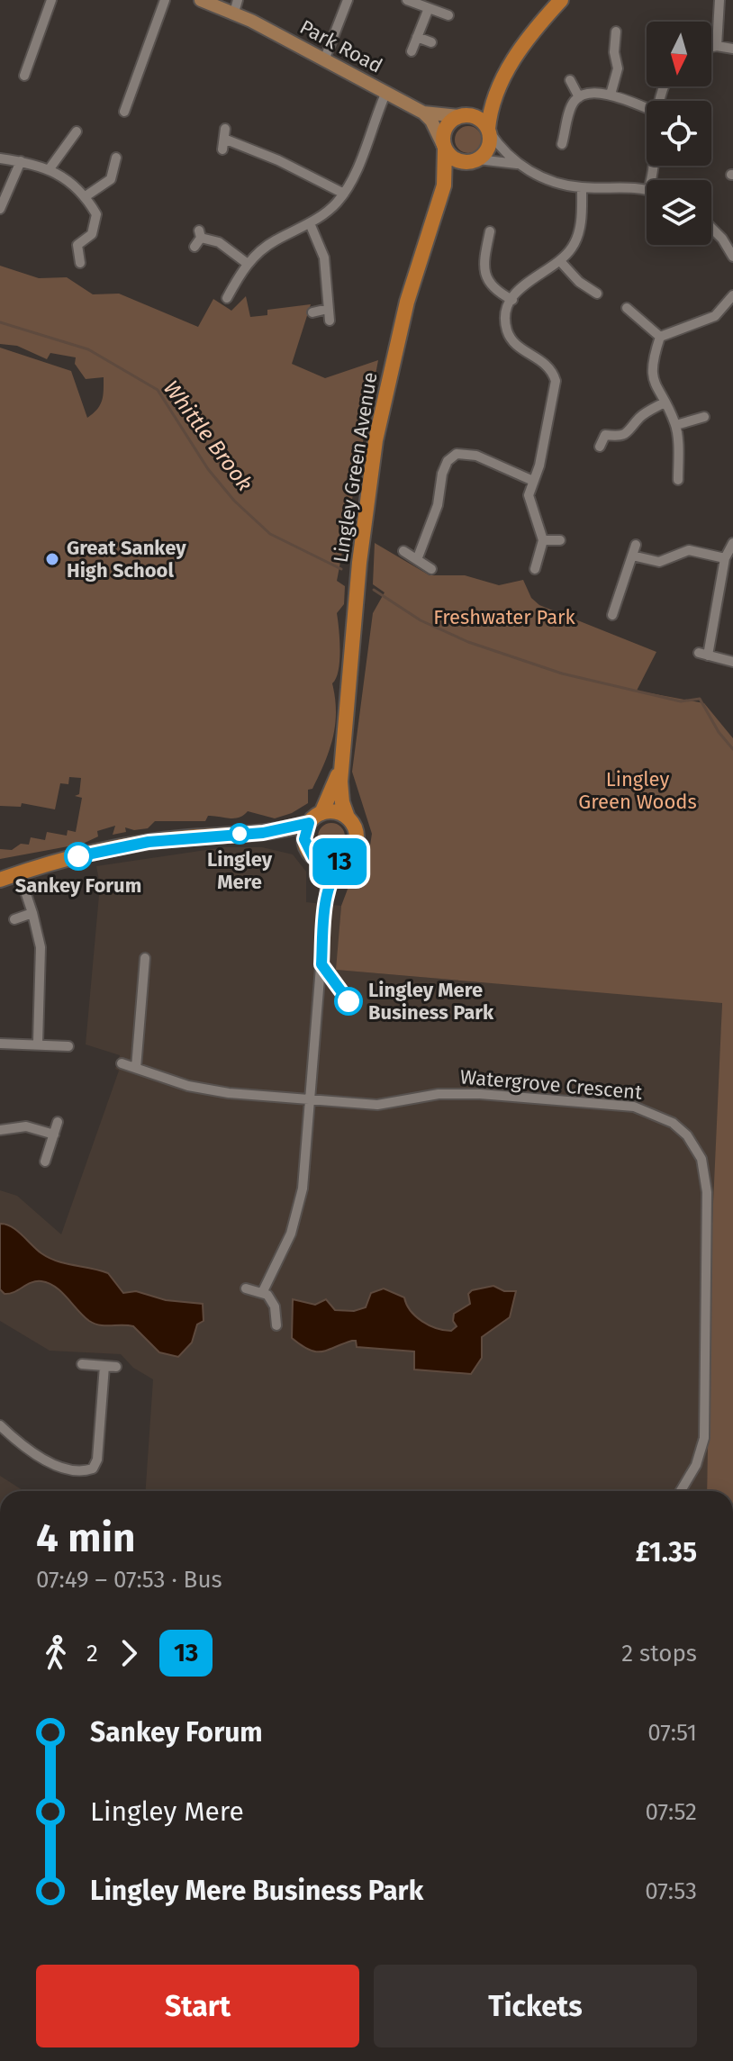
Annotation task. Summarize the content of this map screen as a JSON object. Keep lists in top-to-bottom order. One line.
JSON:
{"streets":{"main road":["Lingley Green Avenue"],"street":["Park Road","Watergrove Crescent"]},"crossings":[["Park Road","Lingley Green Avenue"]],"water":["Whittle Brook"],"parks":["Freshwater Park","Lingley Green Woods"],"places":["Great Sankey High School","Lingley Mere","Sankey Forum","Lingley Mere Business Park"],"lines":["bus line 13"],"north":"bottom","page":{"on_map":"13","heading":["4 min","07:49 – 07:53 · Bus","£1.35"],"legs":["2","13","2 stops"],"list":[{"name":"Sankey Forum","value":"07:51"},{"name":"Lingley Mere","value":"07:52"},{"name":"Lingley Mere Business Park","value":"07:53"}],"buttons":["Start","Tickets"]}}
